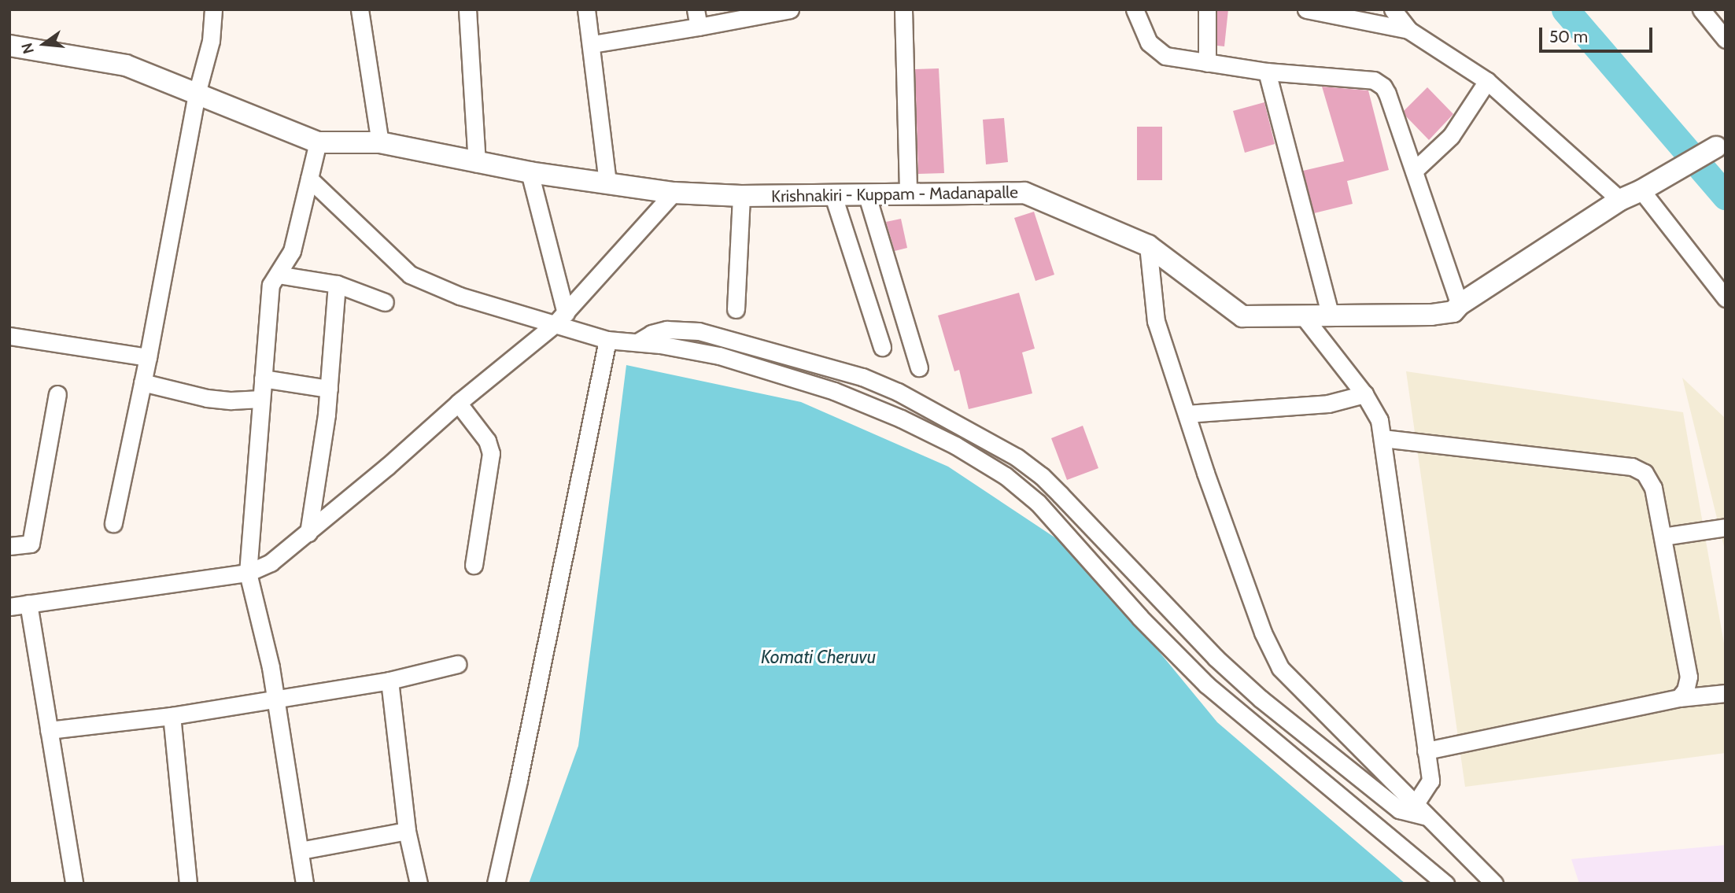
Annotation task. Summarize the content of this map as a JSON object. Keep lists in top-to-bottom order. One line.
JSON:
{"streets":{"main road":["Krishnakiri - Kuppam - Madanapalle"]},"water":["Komati Cheruvu"],"scale_bar":"50 m","north":"left"}
